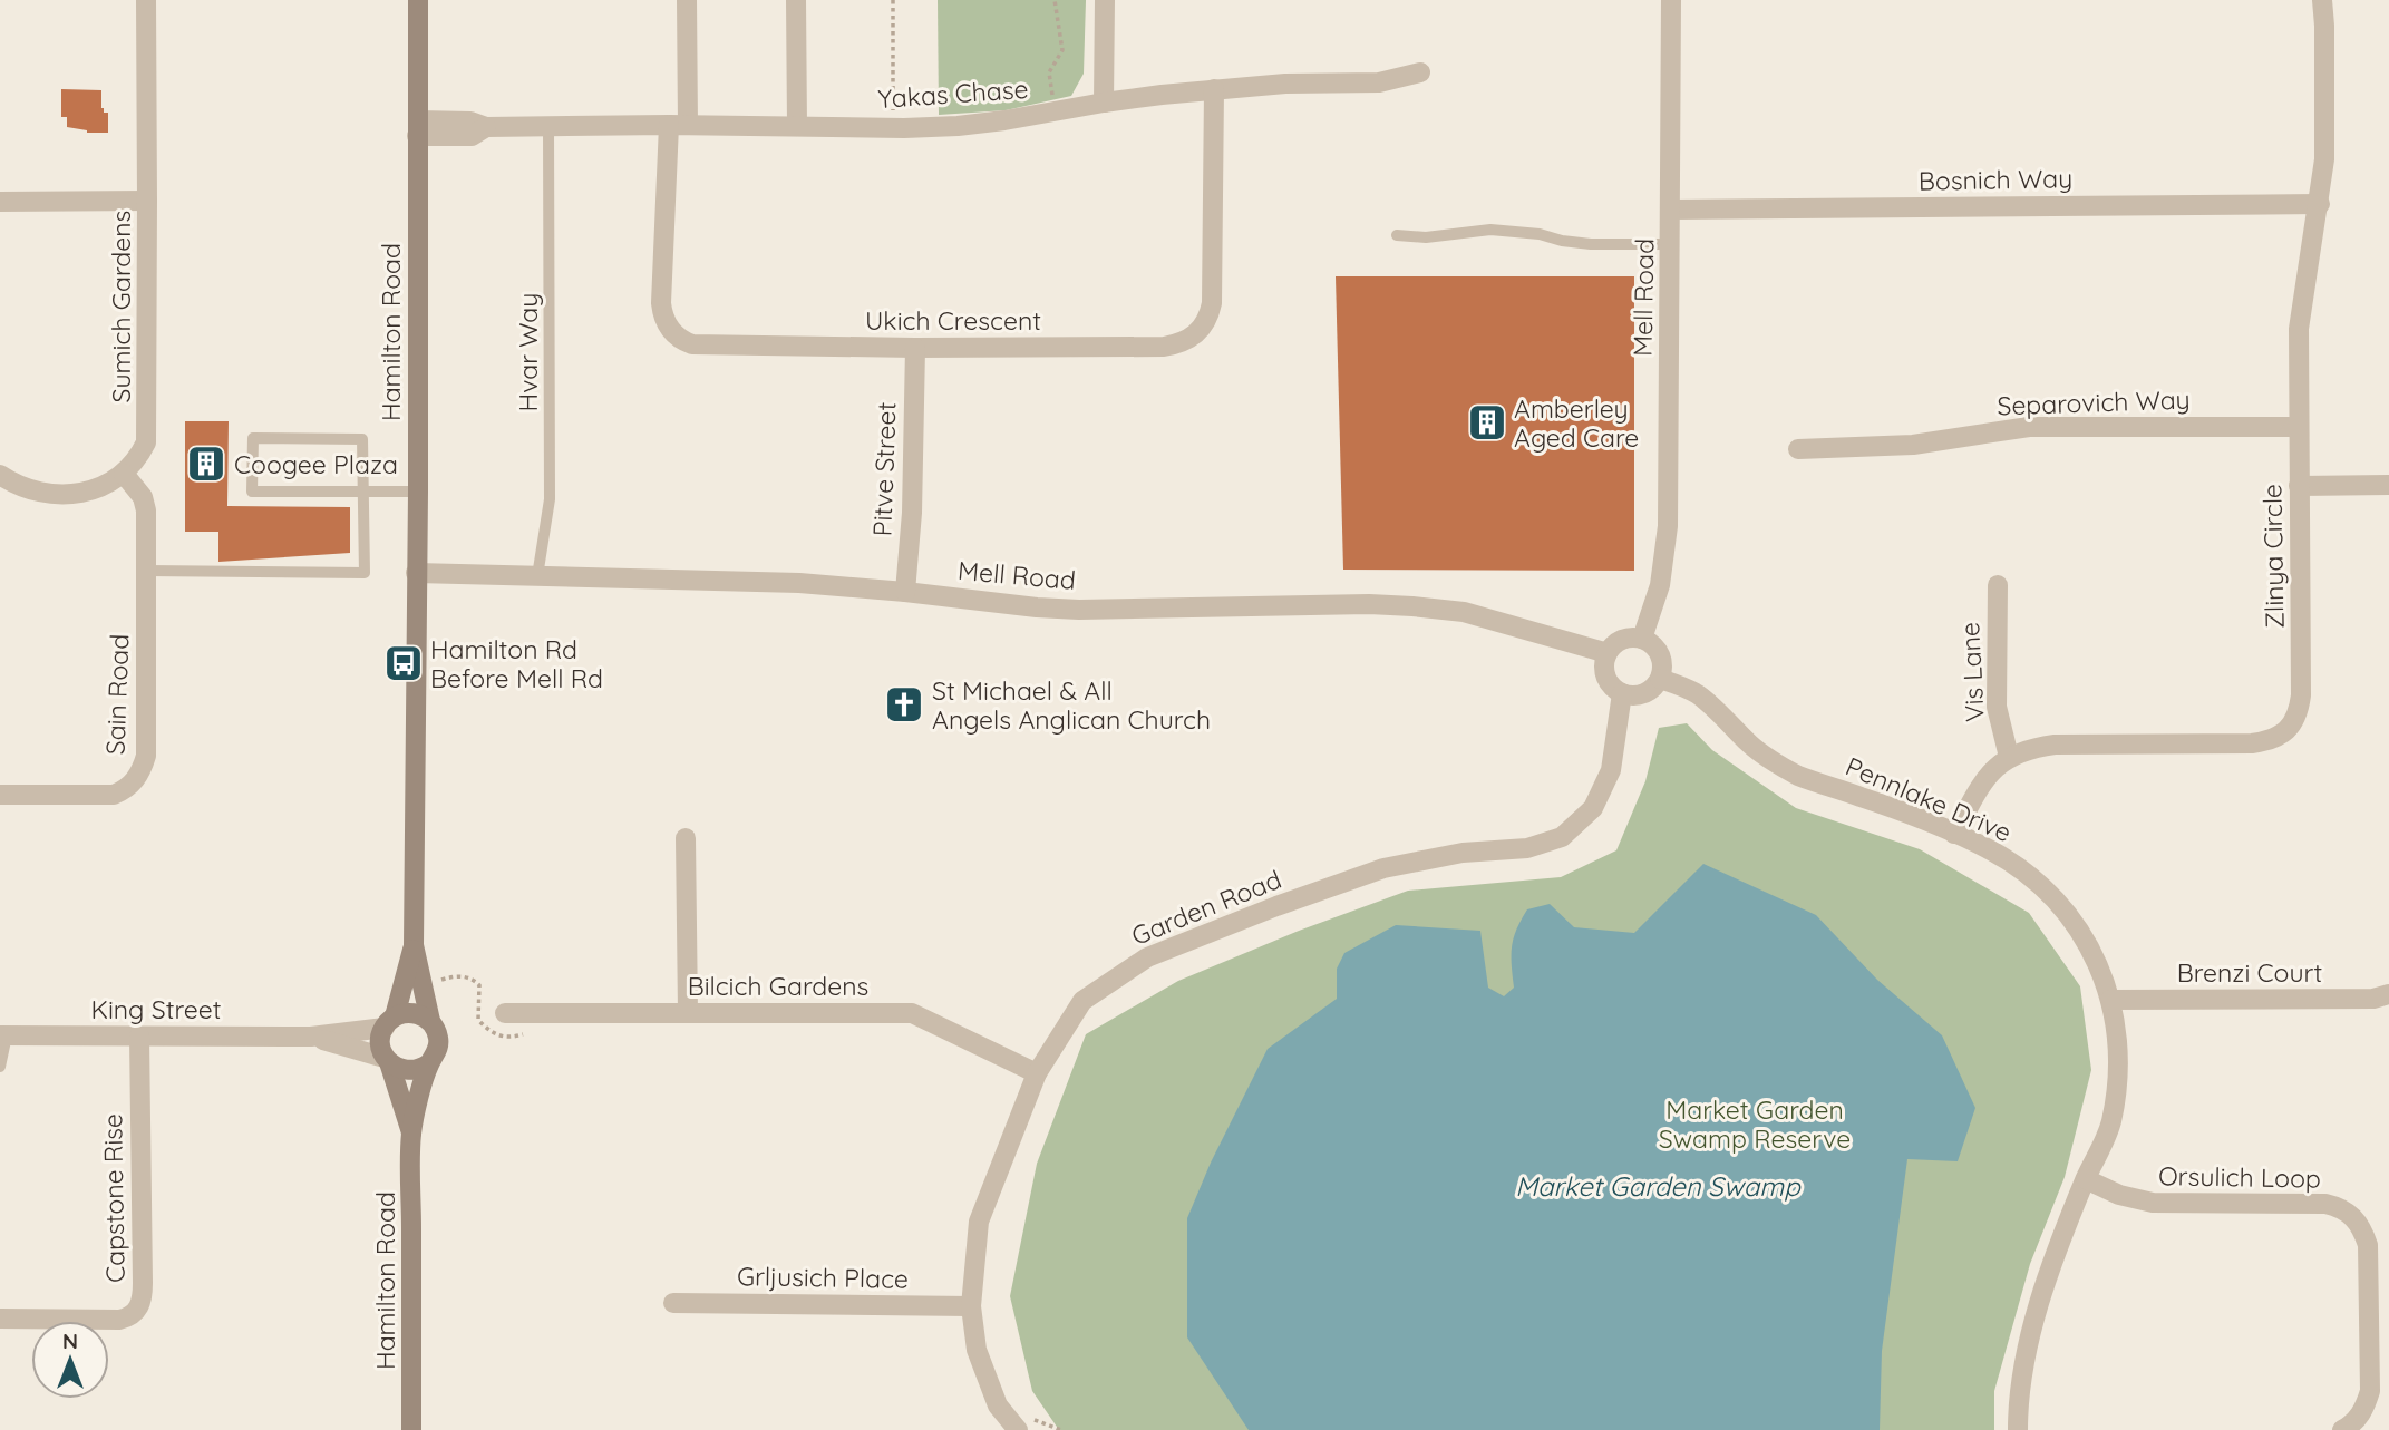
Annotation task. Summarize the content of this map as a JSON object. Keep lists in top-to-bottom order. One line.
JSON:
{"streets":{"main road":["Hamilton Road"],"street":["Yakas Chase","Bosnich Way","Mell Road","Sumich Gardens","Ukich Crescent","Separovich Way","Pitve Street","Zlinya Circle","Vis Lane","Sain Road","Pennlake Drive","Garden Road","Brenzi Court","Bilcich Gardens","King Street","Orsulich Loop","Capstone Rise","Grljusich Place"],"lane":["Hvar Way"]},"crossings":[["Yakas Chase","Ukich Crescent"],["Yakas Chase","Hamilton Road"],["Yakas Chase","Hvar Way"],["Bosnich Way","Mell Road"],["Bosnich Way","Zlinya Circle"],["Mell Road","Hamilton Road"],["Mell Road","Hvar Way"],["Mell Road","Pitve Street"],["Mell Road","Pennlake Drive"],["Mell Road","Garden Road"],["Sumich Gardens","Sain Road"],["Ukich Crescent","Pitve Street"],["Hamilton Road","King Street"],["Separovich Way","Zlinya Circle"],["Zlinya Circle","Vis Lane"],["Zlinya Circle","Pennlake Drive"],["Pennlake Drive","Garden Road"],["Pennlake Drive","Brenzi Court"],["Pennlake Drive","Orsulich Loop"],["Garden Road","Bilcich Gardens"],["Garden Road","Grljusich Place"],["King Street","Capstone Rise"]],"water":["Market Garden Swamp"],"parks":["Market Garden Swamp Reserve"],"places":{"building":["Amberley Aged Care","Coogee Plaza"],"bus stop":["Hamilton Rd Before Mell Rd"],"church":["St Michael & All Angels Anglican Church"]},"north":"top"}
